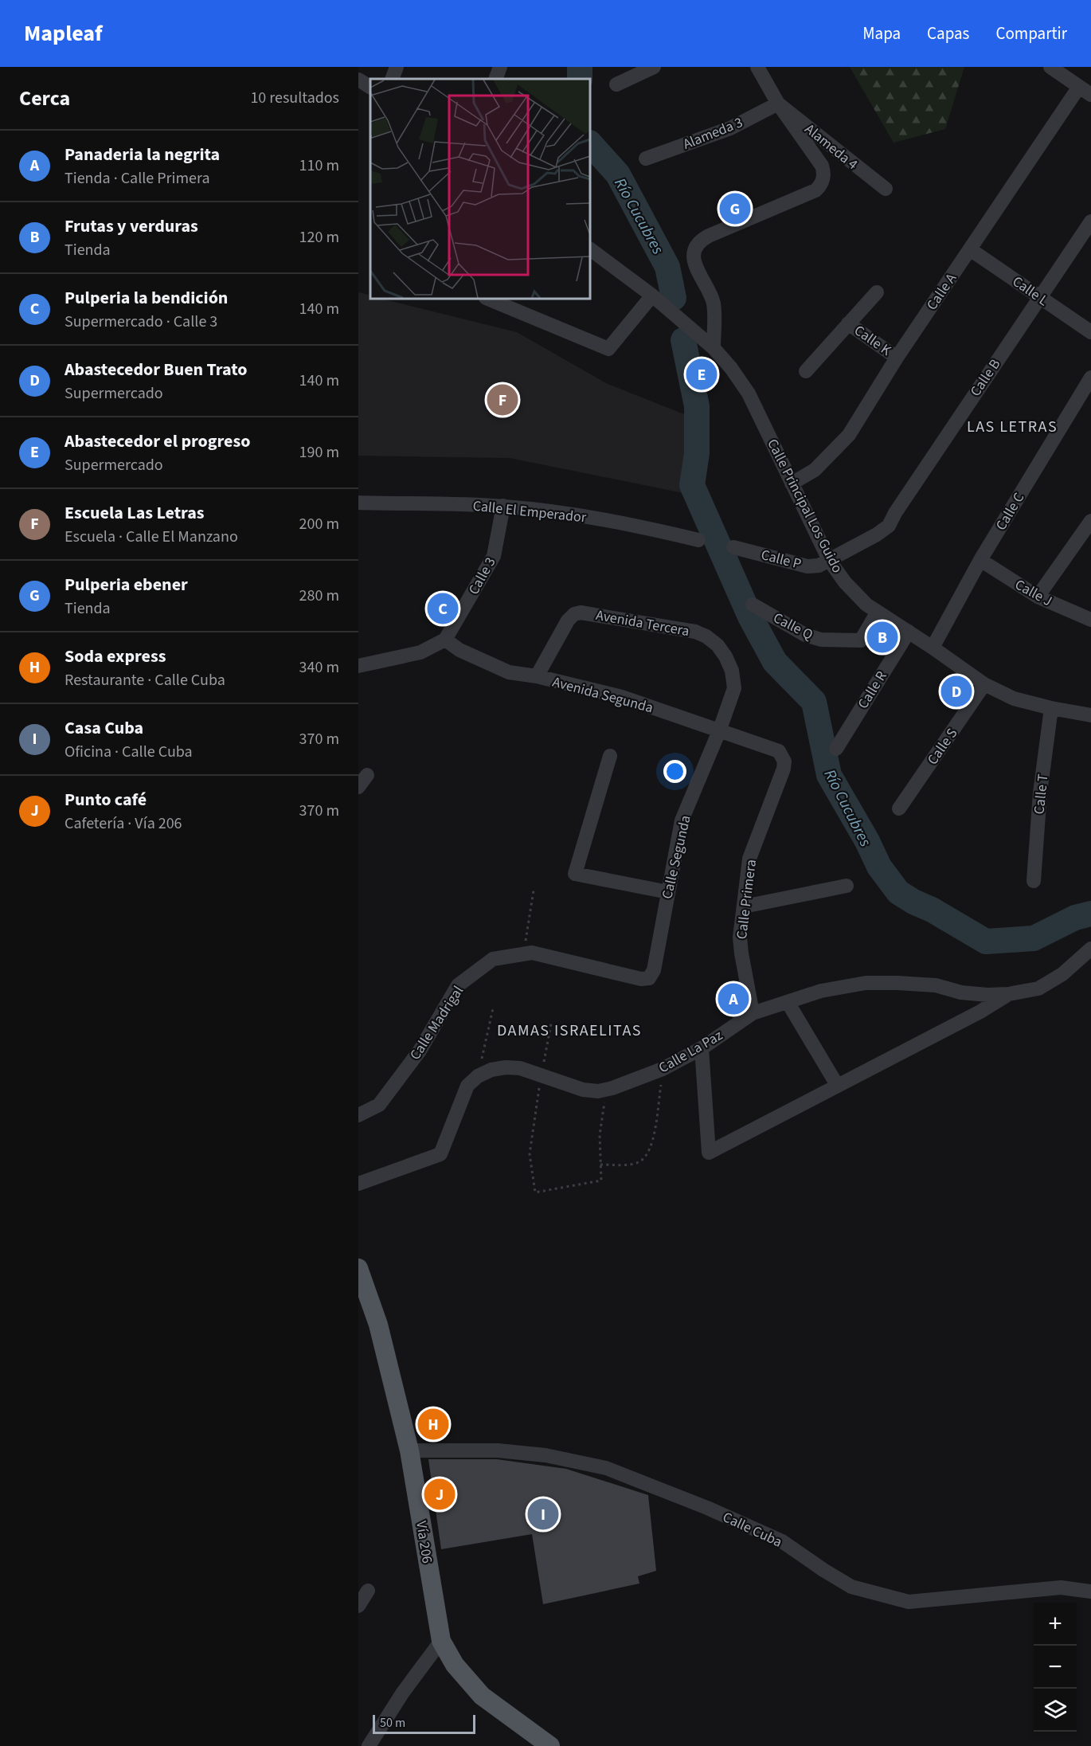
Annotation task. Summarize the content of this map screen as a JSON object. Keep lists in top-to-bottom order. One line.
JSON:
{"streets":{"main road":["Vía 206"],"street":["Alameda 3","Alameda 4","Calle L","Calle A","Calle K","Calle B","Calle Principal Los Guido","Calle El Emperador","Calle C","Calle P","Calle 3","Calle J","Avenida Tercera","Calle Q","Calle R","Avenida Segunda","Calle S","Calle T","Calle Segunda","Calle Primera","Calle Madrigal","Calle La Paz","Calle Cuba"]},"crossings":[["Alameda 3","Alameda 4"],["Calle L","Calle A"],["Calle L","Calle B"],["Calle A","Calle K"],["Calle A","Calle Principal Los Guido"],["Calle B","Calle Principal Los Guido"],["Calle B","Calle P"],["Calle Principal Los Guido","Calle C"],["Calle Principal Los Guido","Calle P"],["Calle Principal Los Guido","Calle Q"],["Calle Principal Los Guido","Calle R"],["Calle Principal Los Guido","Calle S"],["Calle Principal Los Guido","Calle T"],["Calle El Emperador","Calle 3"],["Calle C","Calle J"],["Calle 3","Avenida Segunda"],["Avenida Tercera","Avenida Segunda"],["Avenida Tercera","Calle Segunda"],["Avenida Segunda","Calle Segunda"],["Avenida Segunda","Calle Primera"],["Calle Segunda","Calle Madrigal"],["Calle Primera","Calle La Paz"],["Calle Cuba","Vía 206"]],"districts":["LAS LETRAS","DAMAS ISRAELITAS"],"water":["Río Cucubres"],"scale_bar":"50 m","page":{"header":"Mapleaf","nav":["Mapa","Capas","Compartir"],"heading":["Cerca","10 resultados"],"list":[{"mark":"A","name":"Panaderia la negrita","note":"Tienda · Calle Primera","value":"110 m"},{"mark":"B","name":"Frutas y verduras","note":"Tienda","value":"120 m"},{"mark":"C","name":"Pulperia la bendición","note":"Supermercado · Calle 3","value":"140 m"},{"mark":"D","name":"Abastecedor Buen Trato","note":"Supermercado","value":"140 m"},{"mark":"E","name":"Abastecedor el progreso","note":"Supermercado","value":"190 m"},{"mark":"F","name":"Escuela Las Letras","note":"Escuela · Calle El Manzano","value":"200 m"},{"mark":"G","name":"Pulperia ebener","note":"Tienda","value":"280 m"},{"mark":"H","name":"Soda express","note":"Restaurante · Calle Cuba","value":"340 m"},{"mark":"I","name":"Casa Cuba","note":"Oficina · Calle Cuba","value":"370 m"},{"mark":"J","name":"Punto café","note":"Cafetería · Vía 206","value":"370 m"}],"pins":["G","E","F","C","B","D","A","H","J","I"],"map_buttons":["+","−"],"scale":"50 m"}}
